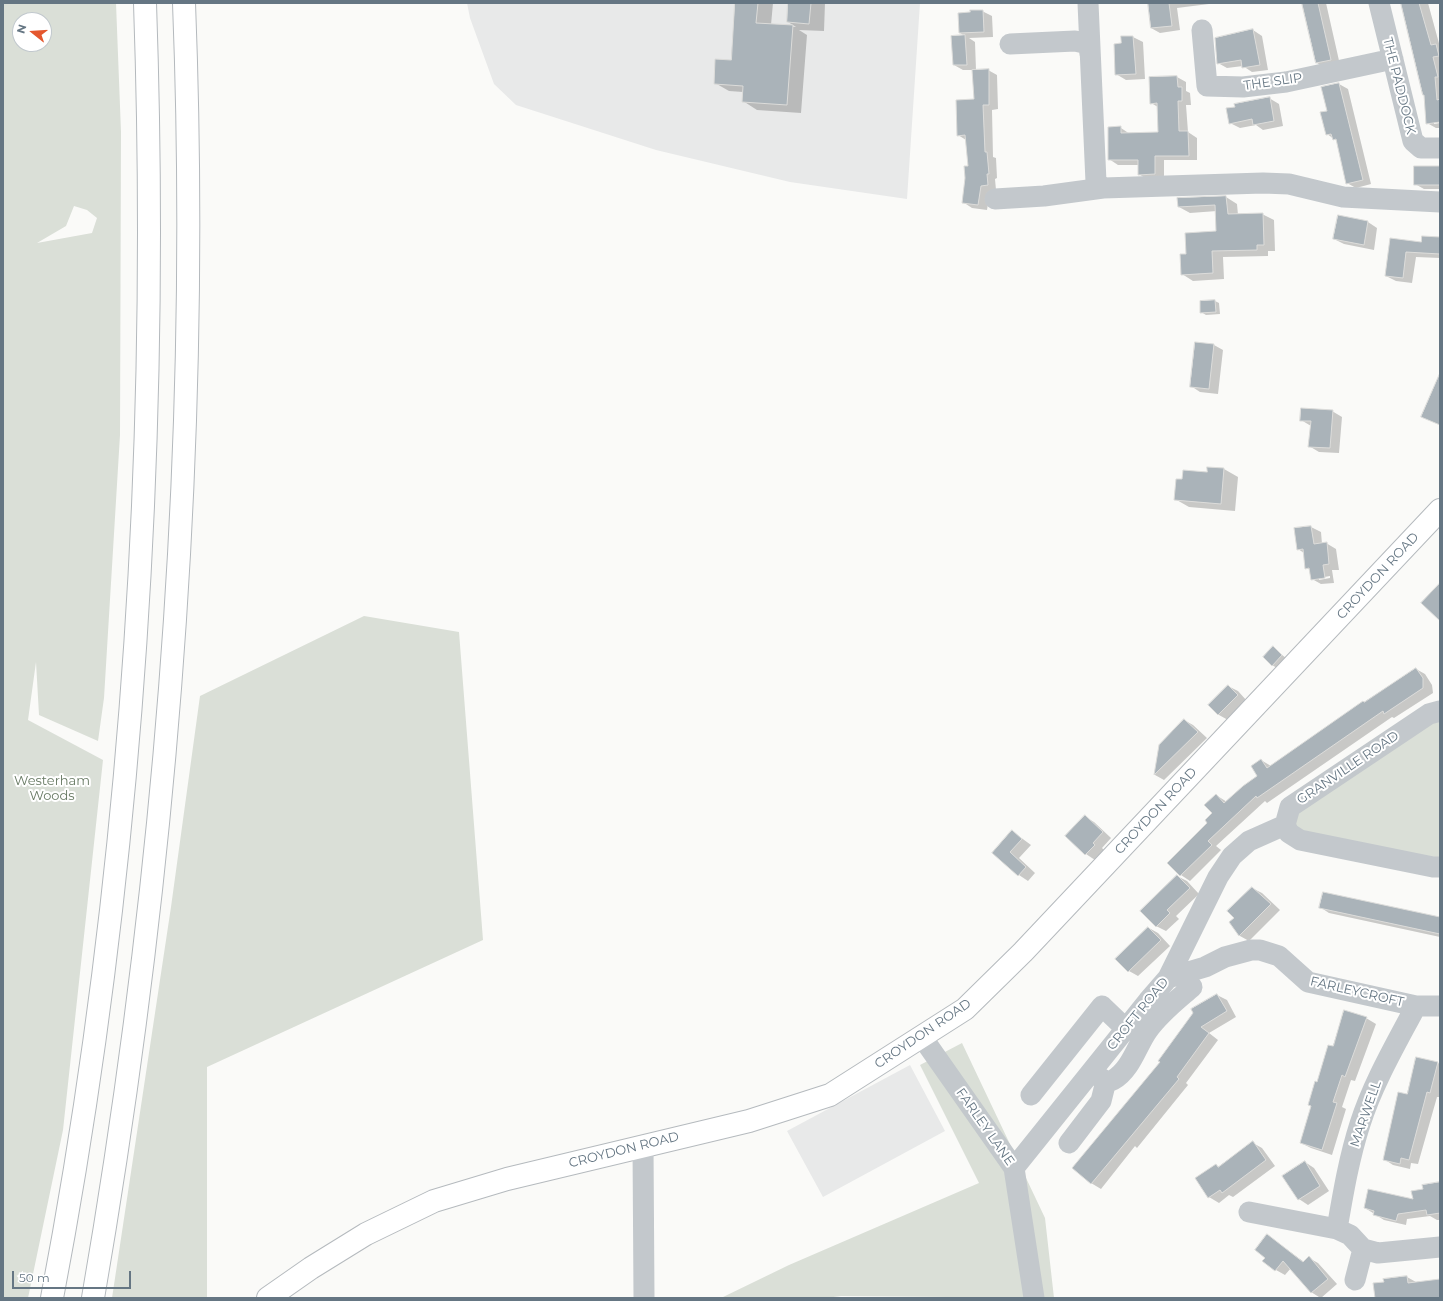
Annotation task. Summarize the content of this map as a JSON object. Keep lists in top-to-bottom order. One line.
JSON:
{"streets":{"main road":["CROYDON ROAD"],"street":["THE SLIP","THE PADDOCK","GRANVILLE ROAD","FARLEYCROFT","CROFT ROAD","MARWELL","FARLEY LANE"]},"crossings":[["THE SLIP","THE PADDOCK"],["CROYDON ROAD","FARLEY LANE"],["GRANVILLE ROAD","CROFT ROAD"],["FARLEYCROFT","CROFT ROAD"],["FARLEYCROFT","MARWELL"],["CROFT ROAD","FARLEY LANE"]],"parks":["Westerham Woods"],"scale_bar":"50 m","north":"left"}
